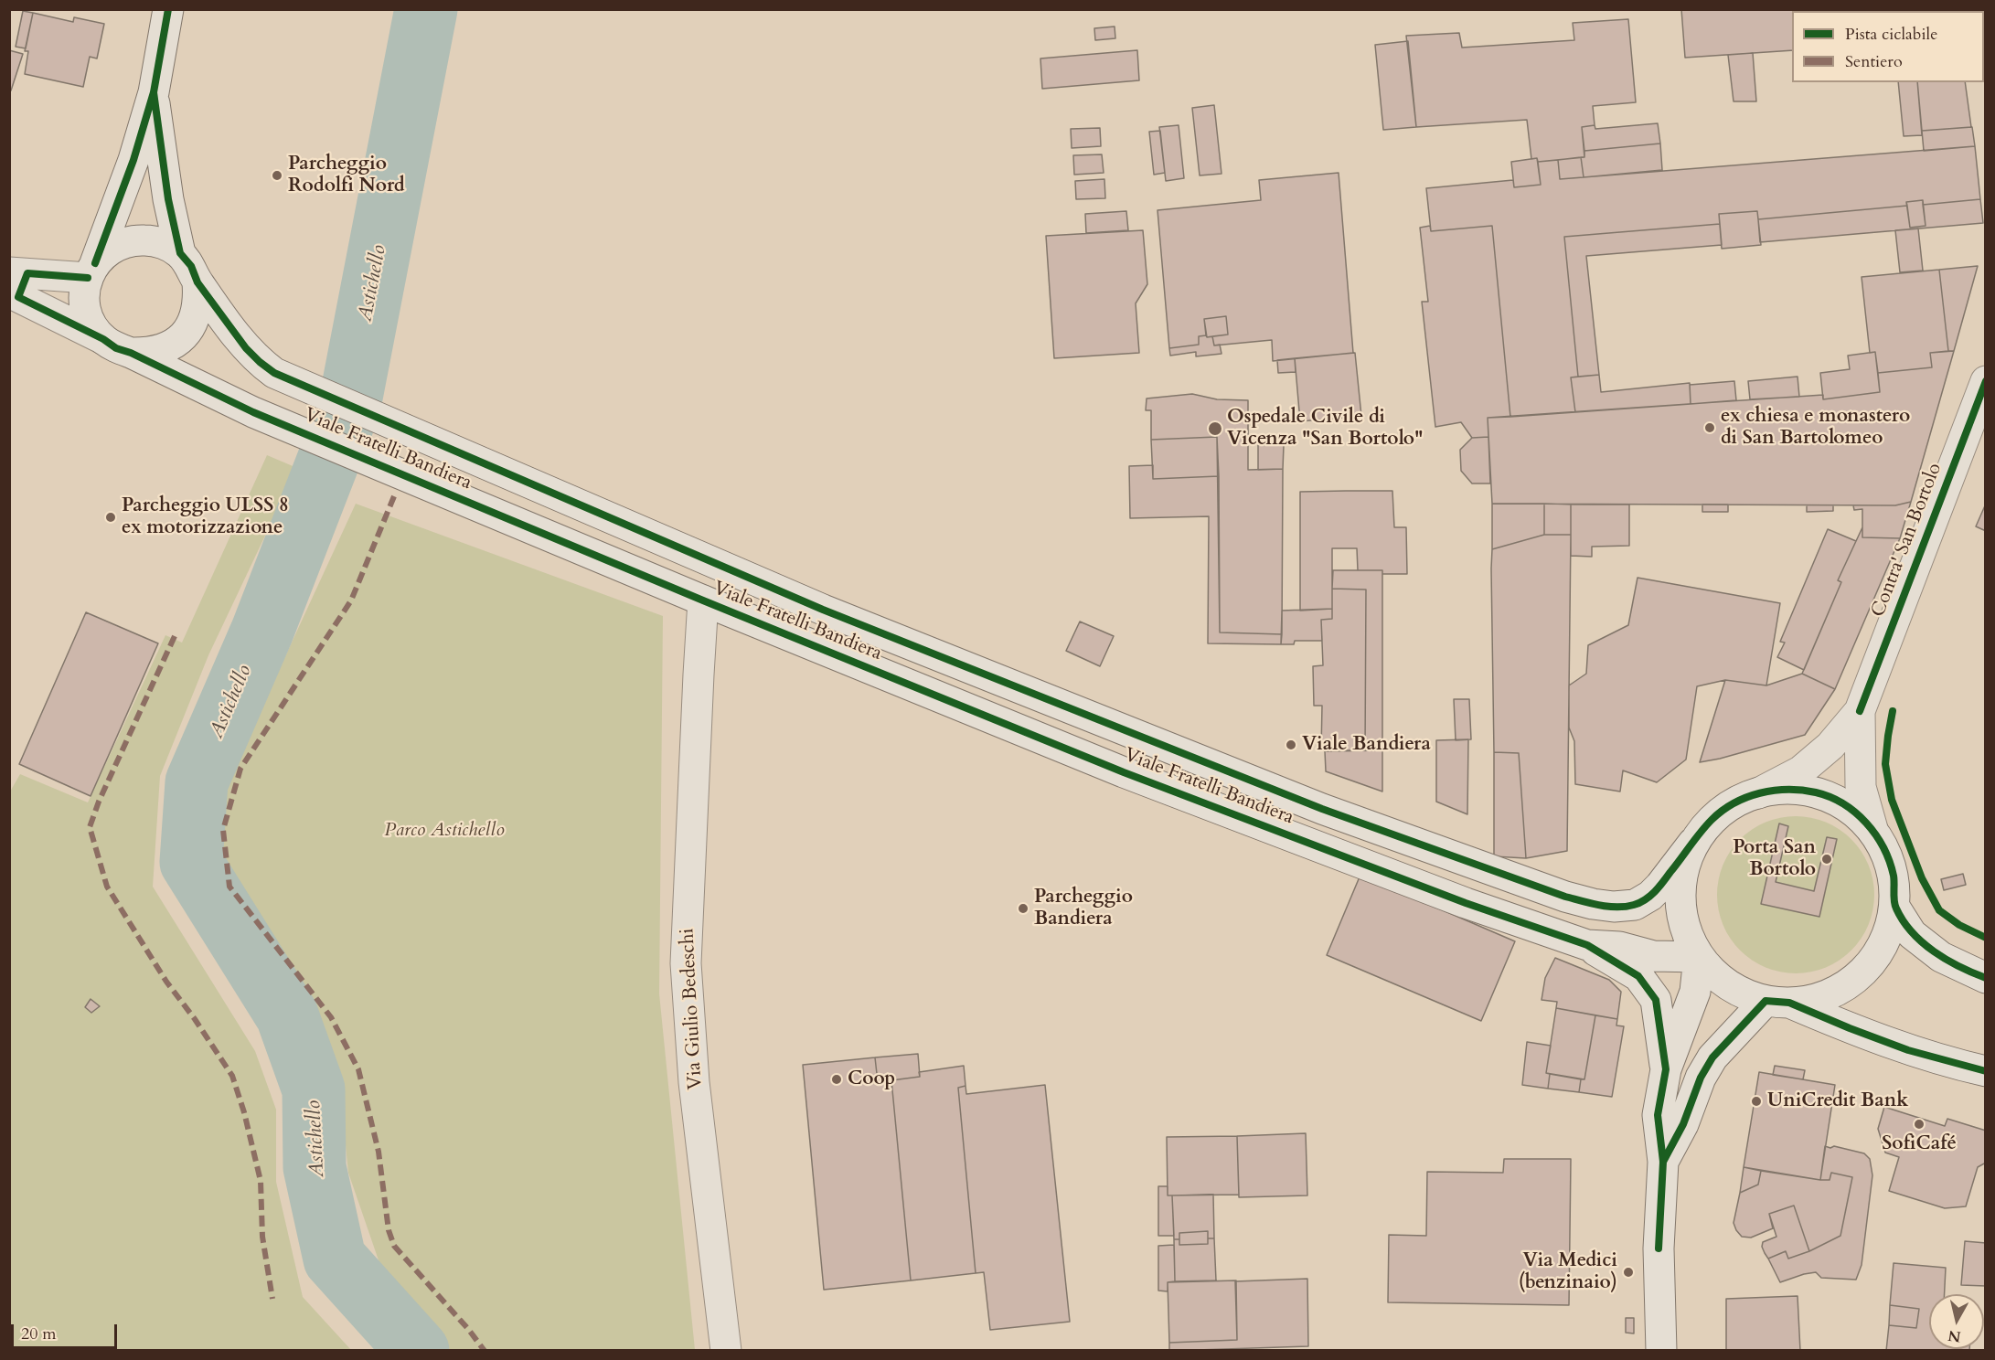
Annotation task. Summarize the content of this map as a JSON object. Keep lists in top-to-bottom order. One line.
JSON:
{"streets":{"main road":["Viale Fratelli Bandiera","Contra' San Bortolo","Via Giulio Bedeschi"]},"crossings":[["Viale Fratelli Bandiera","Contra' San Bortolo"],["Viale Fratelli Bandiera","Via Giulio Bedeschi"]],"water":["Astichello"],"parks":["Parco Astichello"],"places":["Parcheggio Rodolfi Nord","ex chiesa e monastero di San Bartolomeo","Ospedale Civile di Vicenza \"San Bortolo\"","Parcheggio ULSS 8 ex motorizzazione","Viale Bandiera","Porta San Bortolo","Parcheggio Bandiera","Coop","UniCredit Bank","SofiCafé","Via Medici (benzinaio)"],"legend":["Pista ciclabile","Sentiero"],"scale_bar":"20 m","north":"bottom"}
